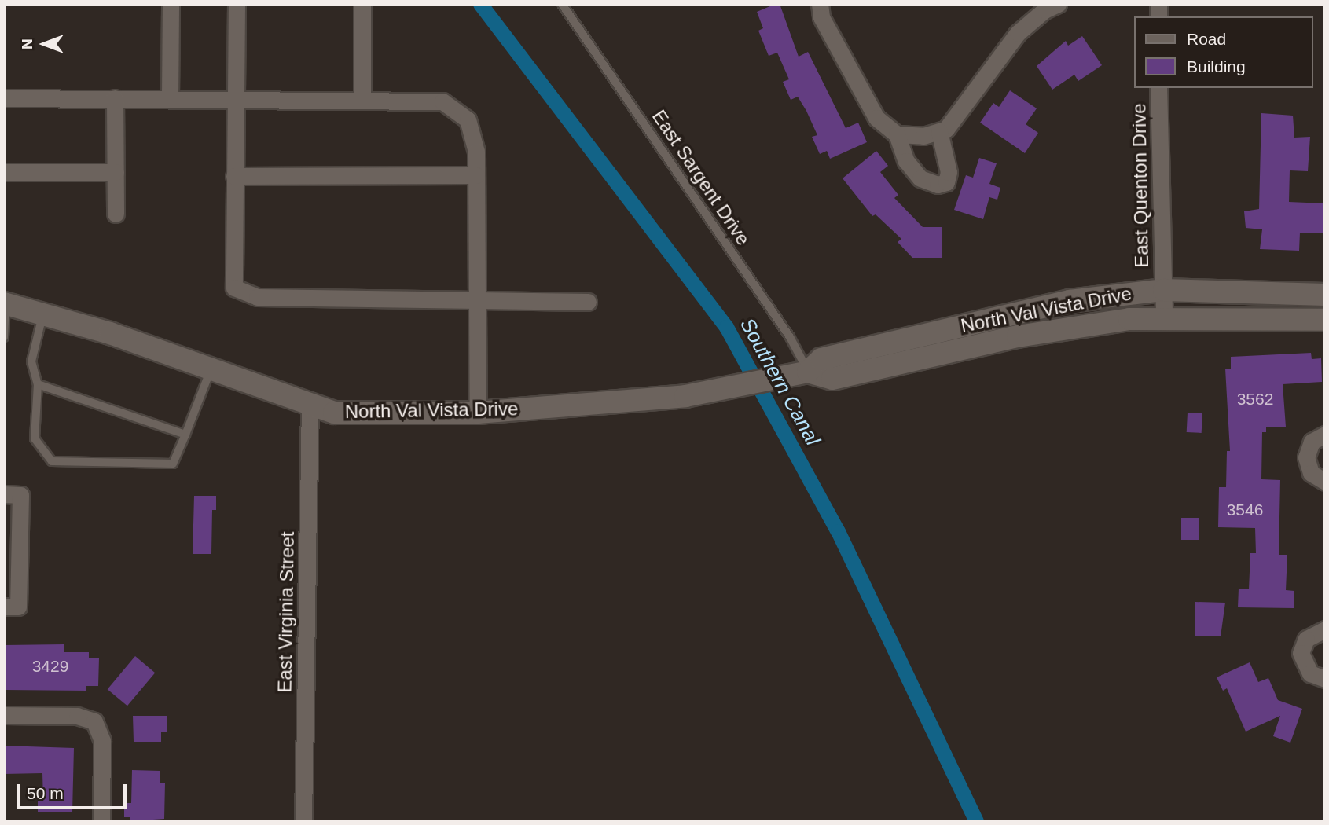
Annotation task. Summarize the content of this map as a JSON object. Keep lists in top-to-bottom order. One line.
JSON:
{"streets":{"main road":["North Val Vista Drive"],"street":["East Quenton Drive","East Virginia Street"],"lane":["East Sargent Drive"]},"crossings":[["East Sargent Drive","North Val Vista Drive"],["East Quenton Drive","North Val Vista Drive"],["North Val Vista Drive","East Virginia Street"]],"water":["Southern Canal"],"house_numbers":["3562","3546","3429"],"legend":["Road","Building"],"scale_bar":"50 m","north":"left"}
